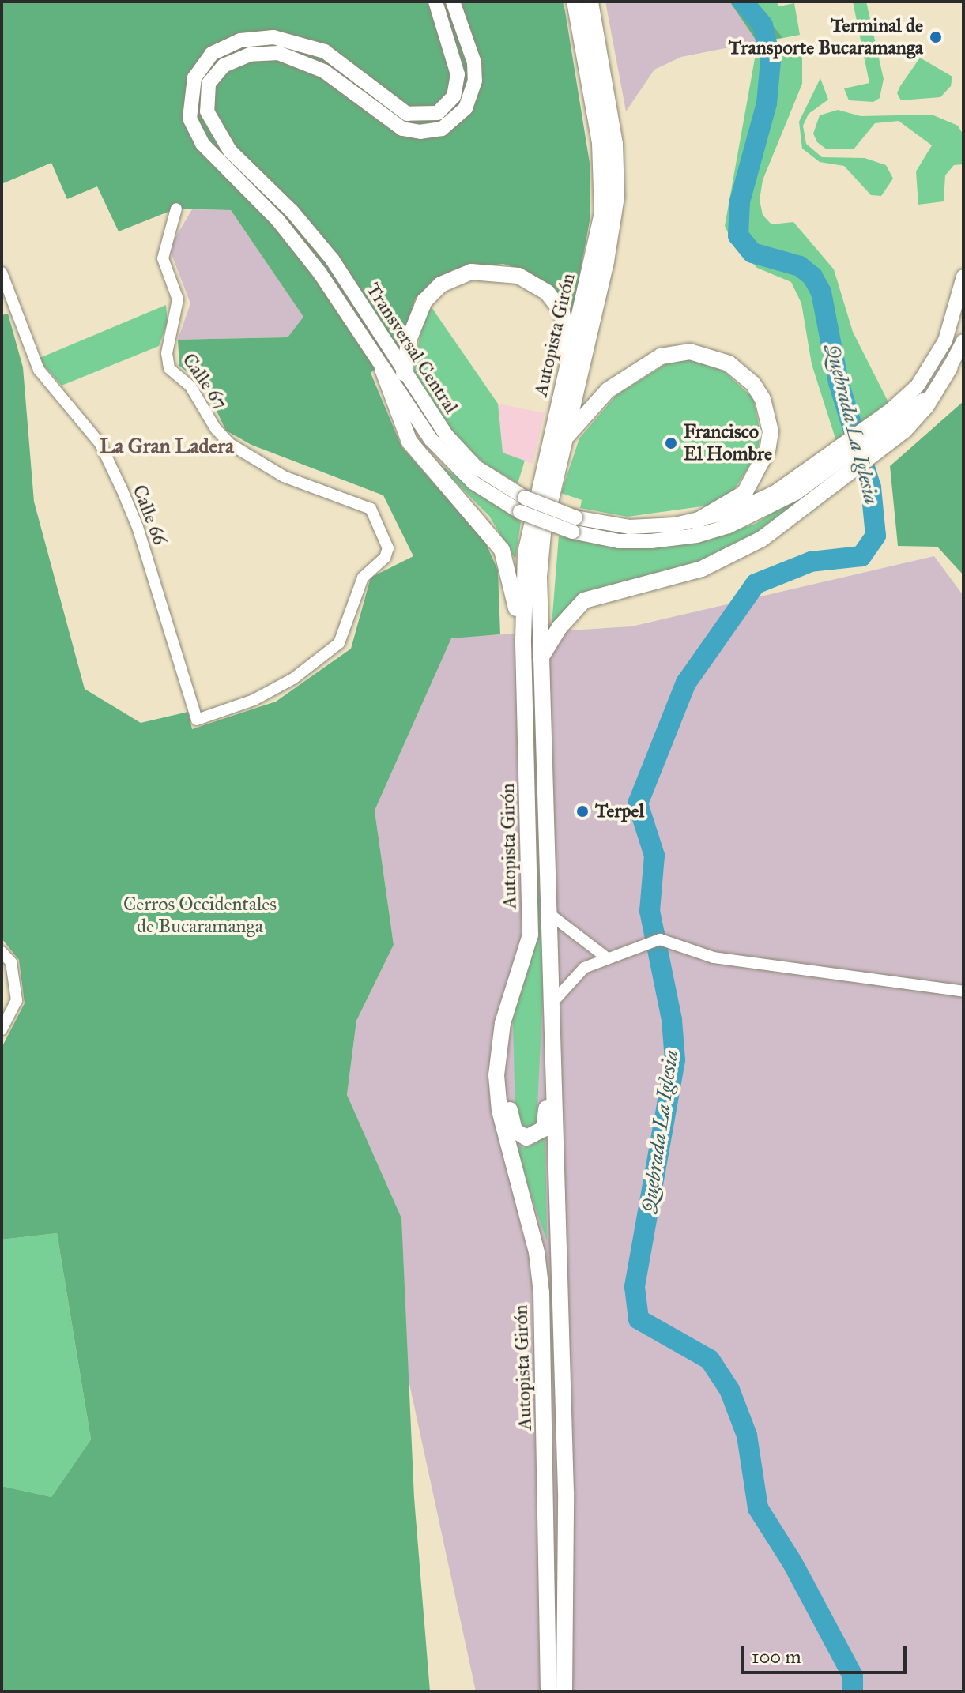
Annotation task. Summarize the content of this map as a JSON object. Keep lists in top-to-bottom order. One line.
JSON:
{"streets":{"highway":["Autopista Girón"],"main road":["Transversal Central"],"street":["Calle 67","Calle 66"]},"crossings":[["Calle 67","Calle 66"]],"districts":["La Gran Ladera"],"water":["Quebrada La Iglesia"],"parks":["Cerros Occidentales de Bucaramanga"],"places":["Terminal de Transporte Bucaramanga","Francisco El Hombre","Terpel"],"scale_bar":"100 m"}
